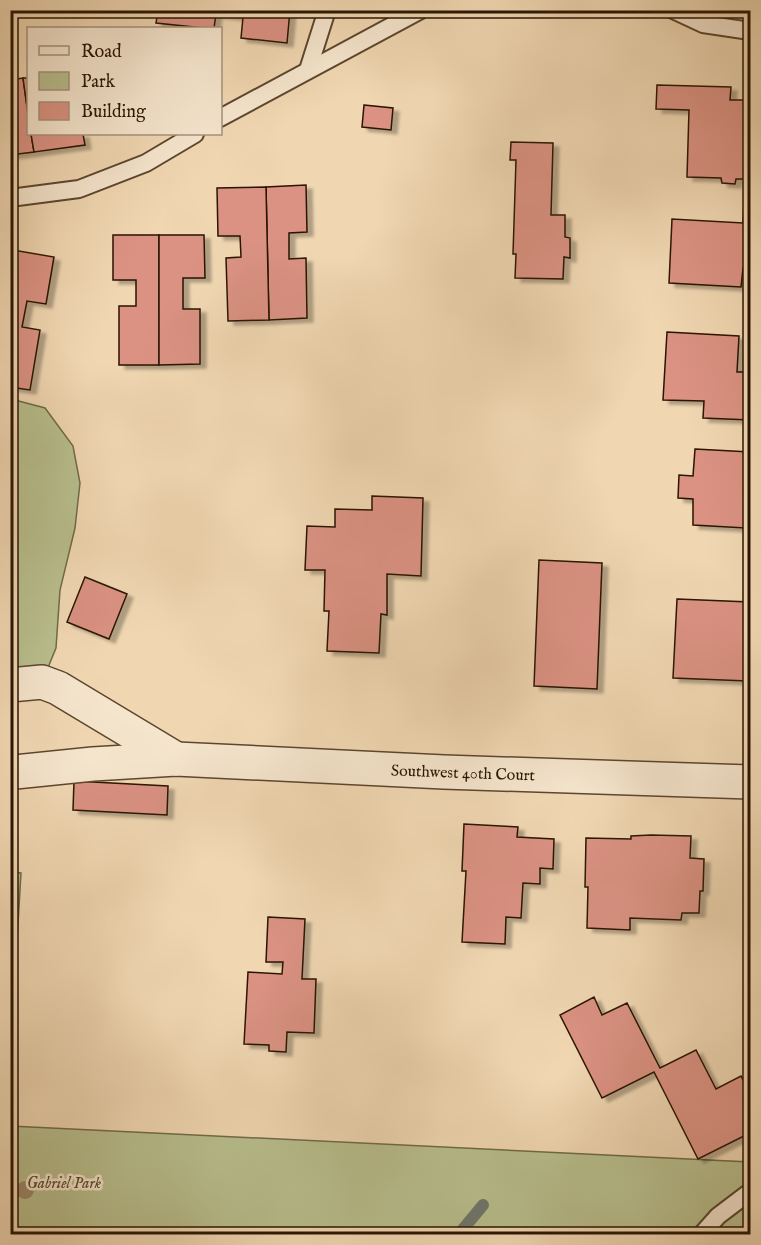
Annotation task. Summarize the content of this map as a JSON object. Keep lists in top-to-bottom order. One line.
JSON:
{"streets":{"street":["Southwest 40th Court"]},"parks":["Gabriel Park"],"legend":["Road","Park","Building"]}
